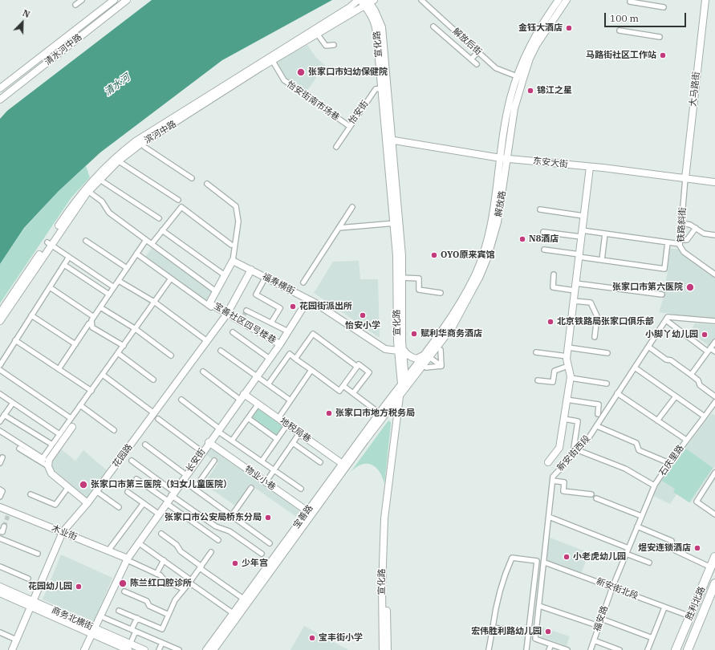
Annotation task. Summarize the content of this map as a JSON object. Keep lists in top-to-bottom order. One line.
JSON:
{"streets":{"highway":["胜利北路"],"main road":["宣化路","清水河中路","大马路街","滨河中路","东安大街","解放路","福寿横街","宝善社区四号楼巷","地税局巷","花园路","长安街","物业小巷","宝善路","木业街","商务北横街"],"street":["解放后街","怡安街南市场巷","怡安街","铁路斜街","新安街西段","石庆里路","新安街北段","福安路"]},"crossings":[["解放后街","解放路"],["宣化路","怡安街"],["宣化路","滨河中路"],["宣化路","东安大街"],["宣化路","解放路"],["宣化路","福寿横街"],["宣化路","宝善路"],["大马路街","东安大街"],["大马路街","铁路斜街"],["怡安街南市场巷","怡安街"],["怡安街南市场巷","滨河中路"],["东安大街","解放路"],["东安大街","铁路斜街"],["解放路","宝善路"],["福寿横街","花园路"],["福寿横街","长安街"],["宝善社区四号楼巷","花园路"],["宝善社区四号楼巷","长安街"],["地税局巷","长安街"],["地税局巷","宝善路"],["新安街西段","新安街北段"],["花园路","木业街"],["花园路","商务北横街"],["长安街","物业小巷"],["长安街","木业街"],["长安街","商务北横街"],["石庆里路","新安街北段"],["石庆里路","福安路"],["物业小巷","宝善路"],["新安街北段","胜利北路"],["新安街北段","福安路"]],"water":["清水河"],"places":["金钰大酒店","马路街社区工作站","张家口市妇幼保健院","锦江之星","N8酒店","OYO原来宾馆","张家口市第六医院","花园街派出所","怡安小学","北京铁路局张家口俱乐部","赋利华商务酒店","小脚丫幼儿园","张家口市地方税务局","张家口市第三医院（妇女儿童医院）","张家口市公安局桥东分局","煜安连锁酒店","小老虎幼儿园","少年宫","陈兰红口腔诊所","花园幼儿园","宏伟胜利路幼儿园","宝丰街小学"],"scale_bar":"100 m","north":"top right"}
